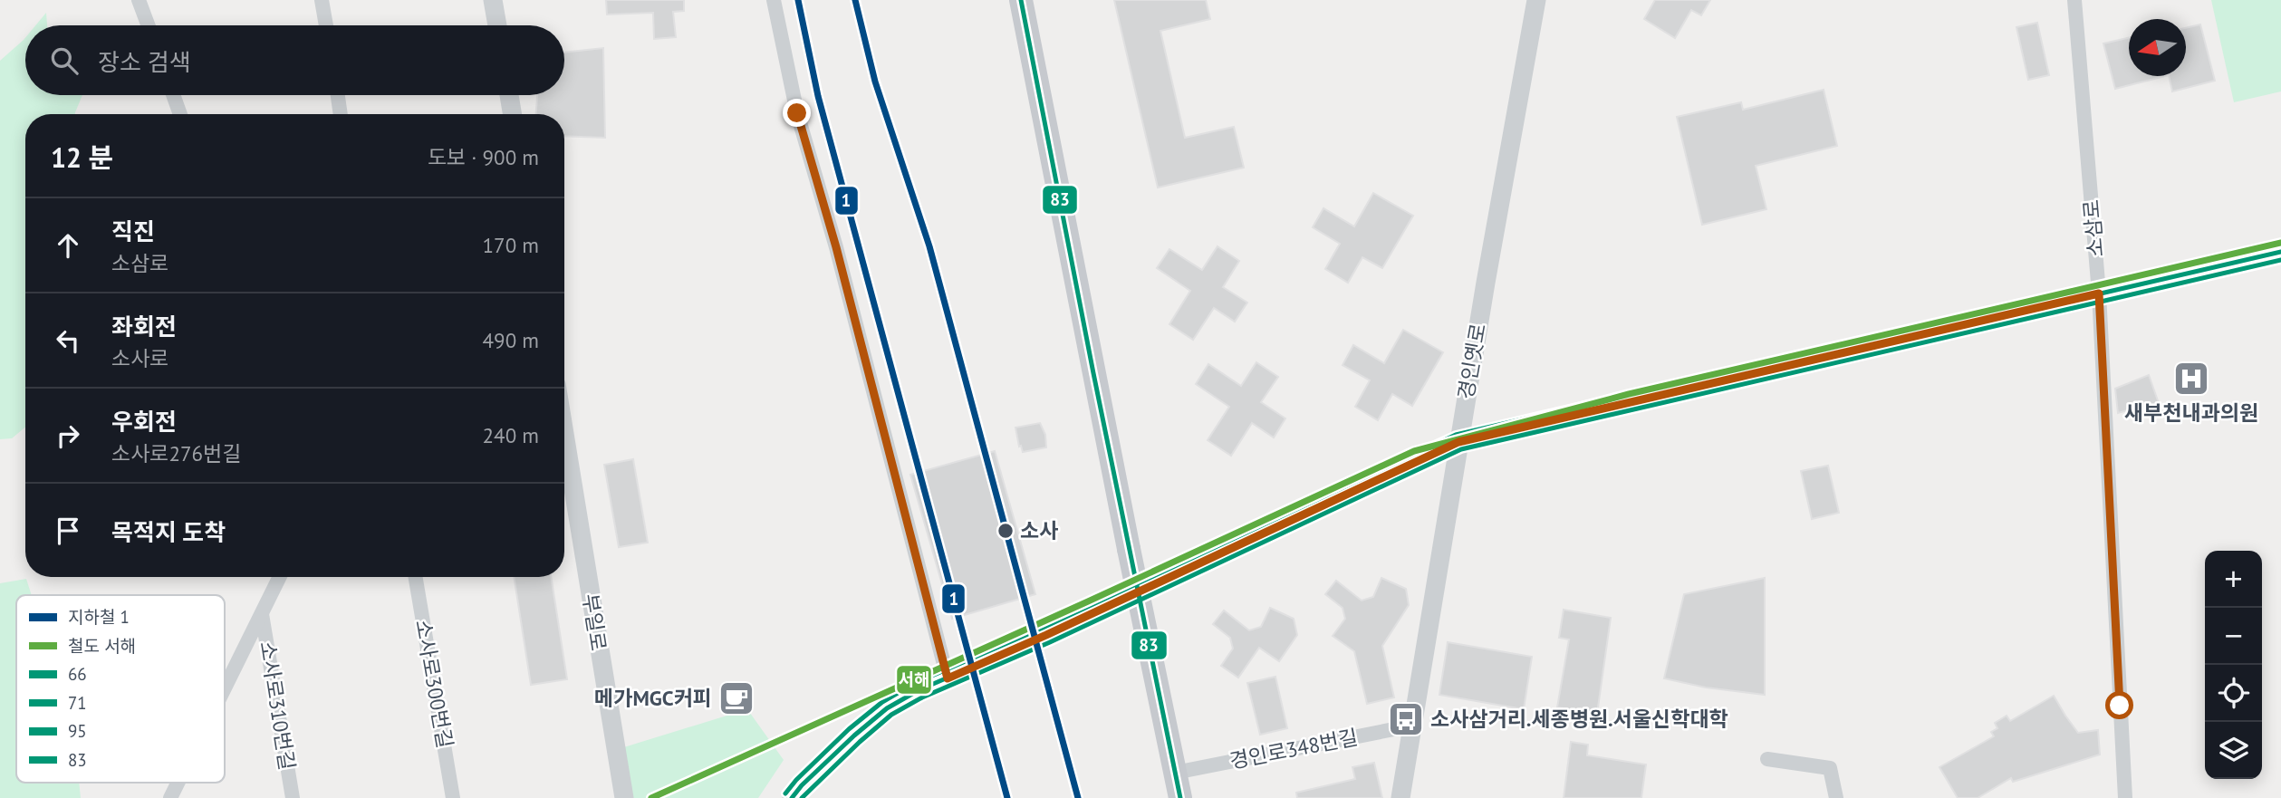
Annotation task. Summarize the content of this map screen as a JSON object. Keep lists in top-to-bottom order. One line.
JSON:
{"streets":{"street":["소삼로","경인옛로","부일로","소사로300번길","소사로310번길","경인로348번길"]},"crossings":[["경인옛로","경인로348번길"]],"places":{"hospital":["새부천내과의원"],"other":["소사"],"cafe":["메가MGC커피"],"bus stop":["소사삼거리.세종병원.서울신학대학"]},"lines":["metro line 1","transit line 83","rail line 서해","transit line 95","transit line 66","transit line 71"],"legend":["지하철 1","철도 서해","66","71","95","83"],"north":"left","page":{"search":"장소 검색","heading":["12 분","도보 · 900 m"],"list":[["직진","소삼로","170 m"],["좌회전","소사로","490 m"],["우회전","소사로276번길","240 m"],"목적지 도착"],"map_buttons":["+","−"]}}
